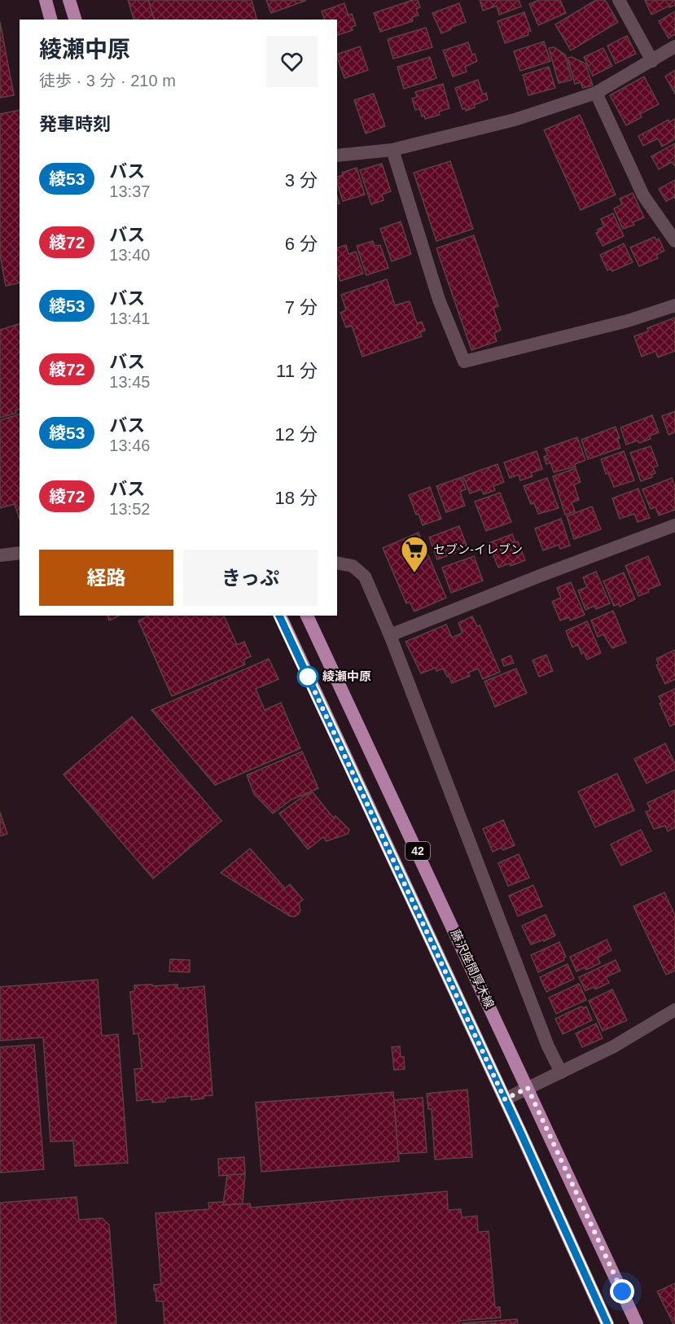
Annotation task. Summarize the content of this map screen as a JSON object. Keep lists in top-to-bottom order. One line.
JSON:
{"streets":{"main road":["42","藤沢座間厚木線"]},"places":{"supermarket":["セブン-イレブン"],"other":["綾瀬中原"]},"lines":["bus line 綾53"],"page":{"heading":[["綾瀬中原","徒歩 · 3 分 · 210 m"],"発車時刻"],"list":[{"mark":"綾53","name":"バス","note":"13:37","value":"3 分"},{"mark":"綾72","name":"バス","note":"13:40","value":"6 分"},{"mark":"綾53","name":"バス","note":"13:41","value":"7 分"},{"mark":"綾72","name":"バス","note":"13:45","value":"11 分"},{"mark":"綾53","name":"バス","note":"13:46","value":"12 分"},{"mark":"綾72","name":"バス","note":"13:52","value":"18 分"}],"buttons":["経路","きっぷ"]}}
